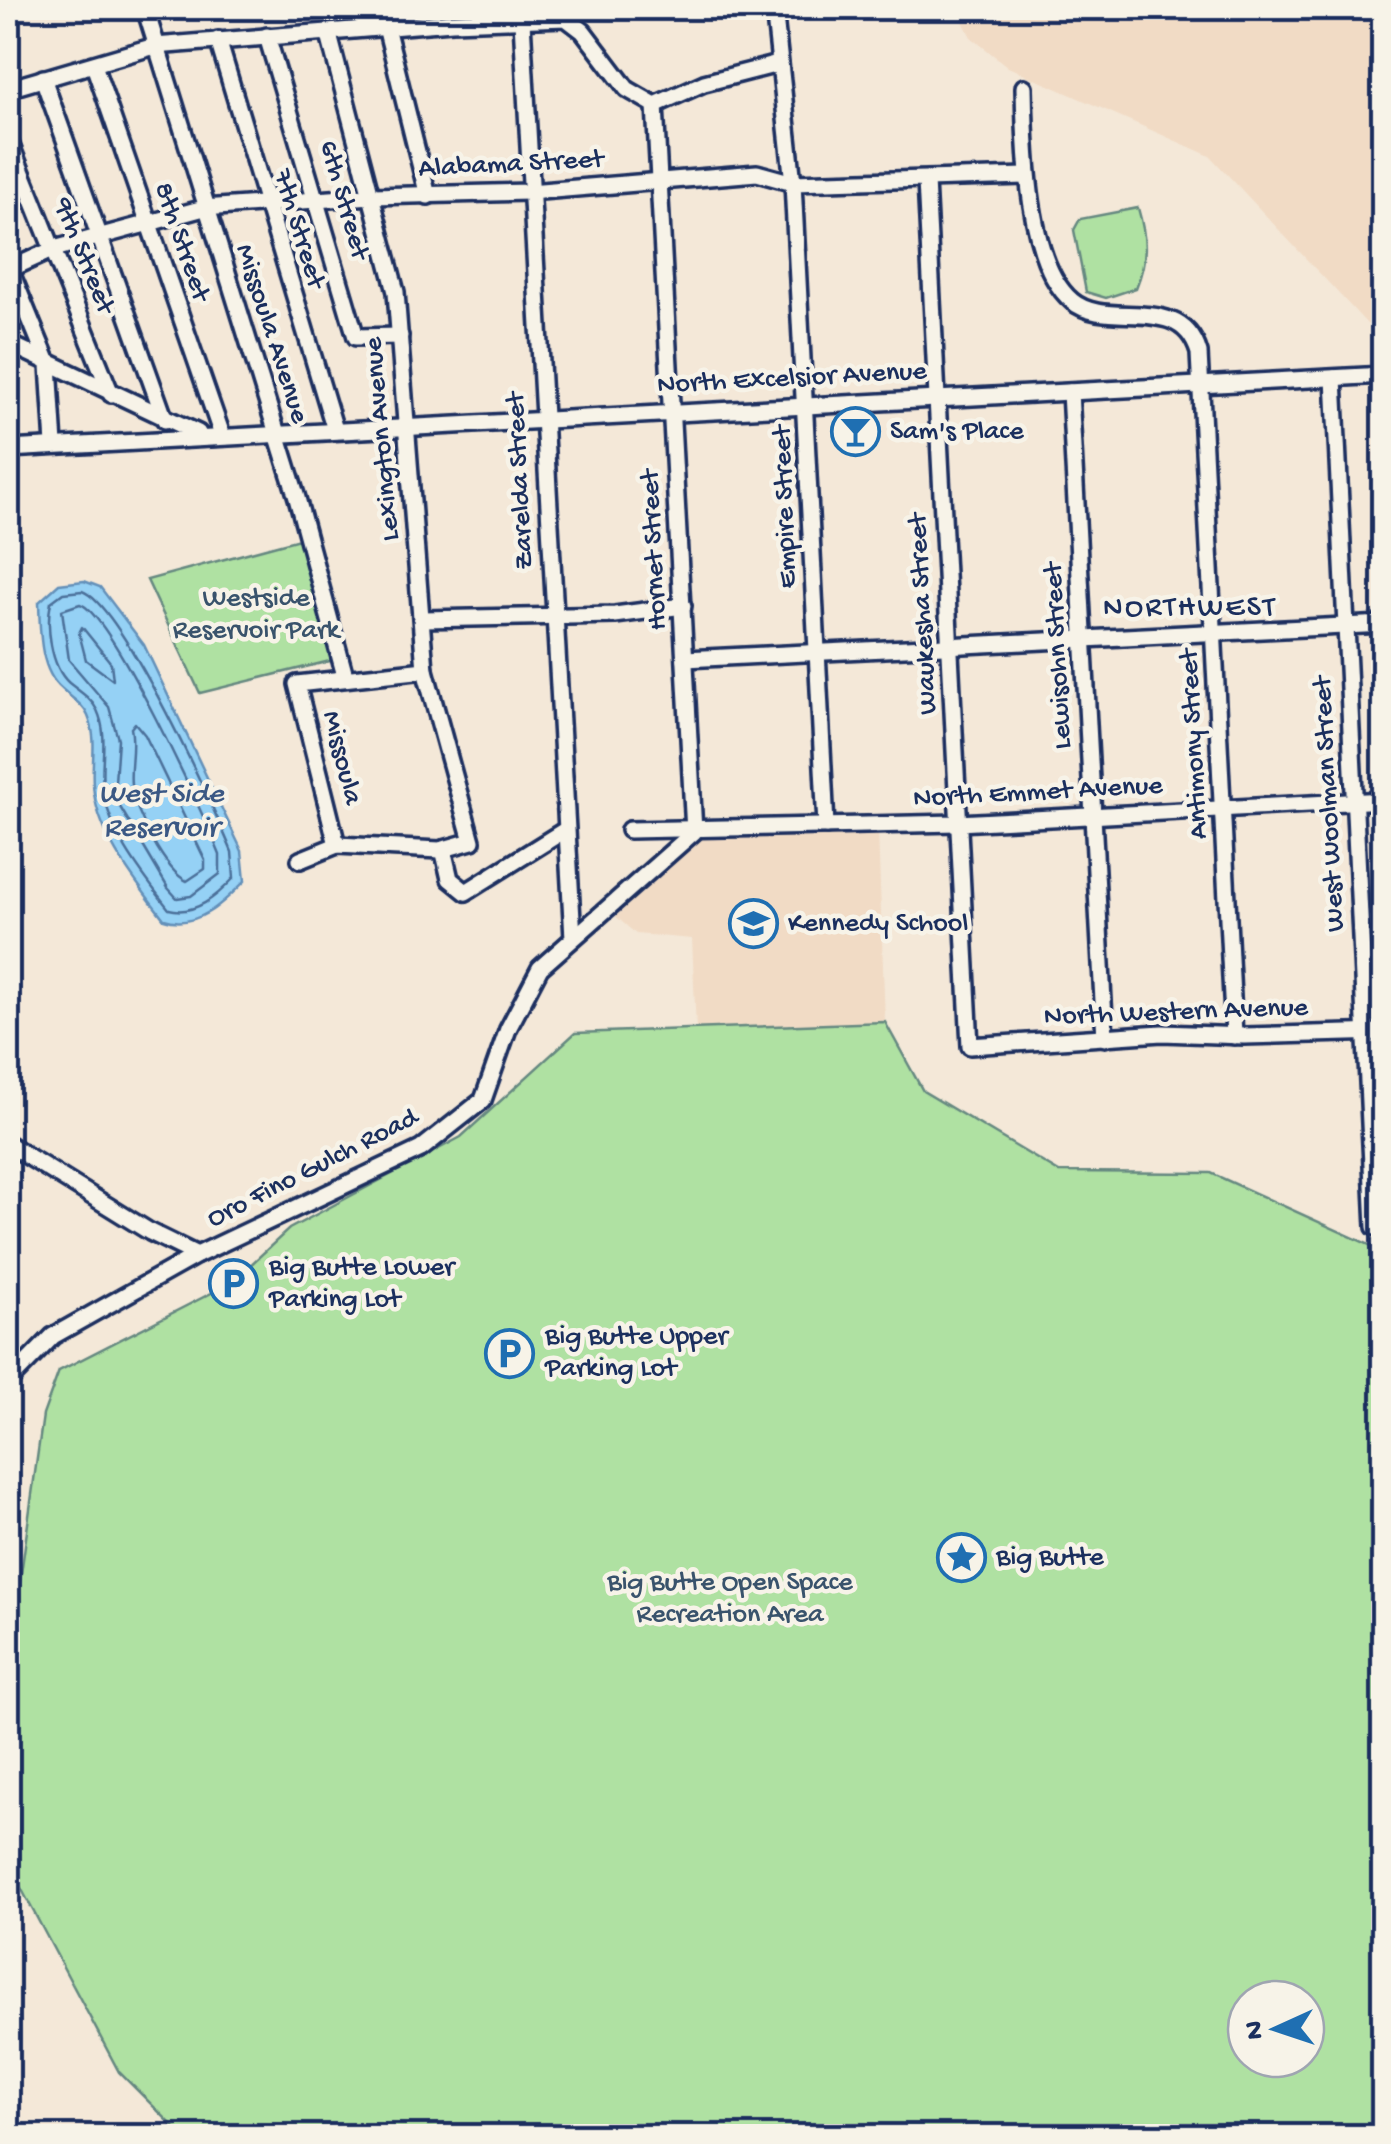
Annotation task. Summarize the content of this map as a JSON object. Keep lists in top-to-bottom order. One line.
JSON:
{"streets":{"street":["Alabama Street","6th Street","7th Street","8th Street","9th Street","Missoula Avenue","North Excelsior Avenue","Lexington Avenue","Zarelda Street","Empire Street","Hornet Street","Waukesha Street","Lewisohn Street","Antimony Street","Missoula","North Emmet Avenue","West Woolman Street","North Western Avenue","Oro Fino Gulch Road"]},"crossings":[["Alabama Street","6th Street"],["Alabama Street","7th Street"],["Alabama Street","8th Street"],["Alabama Street","9th Street"],["Alabama Street","Missoula Avenue"],["Alabama Street","Lexington Avenue"],["Alabama Street","Zarelda Street"],["Alabama Street","Empire Street"],["Alabama Street","Hornet Street"],["Alabama Street","Waukesha Street"],["Alabama Street","Antimony Street"],["6th Street","Lexington Avenue"],["7th Street","North Excelsior Avenue"],["8th Street","North Excelsior Avenue"],["Missoula Avenue","North Excelsior Avenue"],["Missoula Avenue","Missoula"],["North Excelsior Avenue","Lexington Avenue"],["North Excelsior Avenue","Zarelda Street"],["North Excelsior Avenue","Empire Street"],["North Excelsior Avenue","Hornet Street"],["North Excelsior Avenue","Waukesha Street"],["North Excelsior Avenue","Lewisohn Street"],["North Excelsior Avenue","Antimony Street"],["North Excelsior Avenue","West Woolman Street"],["Zarelda Street","Oro Fino Gulch Road"],["Empire Street","North Emmet Avenue"],["Hornet Street","North Emmet Avenue"],["Waukesha Street","North Emmet Avenue"],["Waukesha Street","North Western Avenue"],["Lewisohn Street","North Emmet Avenue"],["Lewisohn Street","North Western Avenue"],["Antimony Street","North Emmet Avenue"],["Antimony Street","North Western Avenue"],["North Emmet Avenue","West Woolman Street"],["West Woolman Street","North Western Avenue"]],"districts":["NORTHWEST"],"water":["West Side Reservoir"],"parks":["Westside Reservoir Park","Big Butte Open Space Recreation Area"],"places":{"bar":["Sam's Place"],"school or university":["Kennedy School"],"parking":["Big Butte Lower Parking Lot","Big Butte Upper Parking Lot"],"place":["Big Butte"]},"north":"left"}
